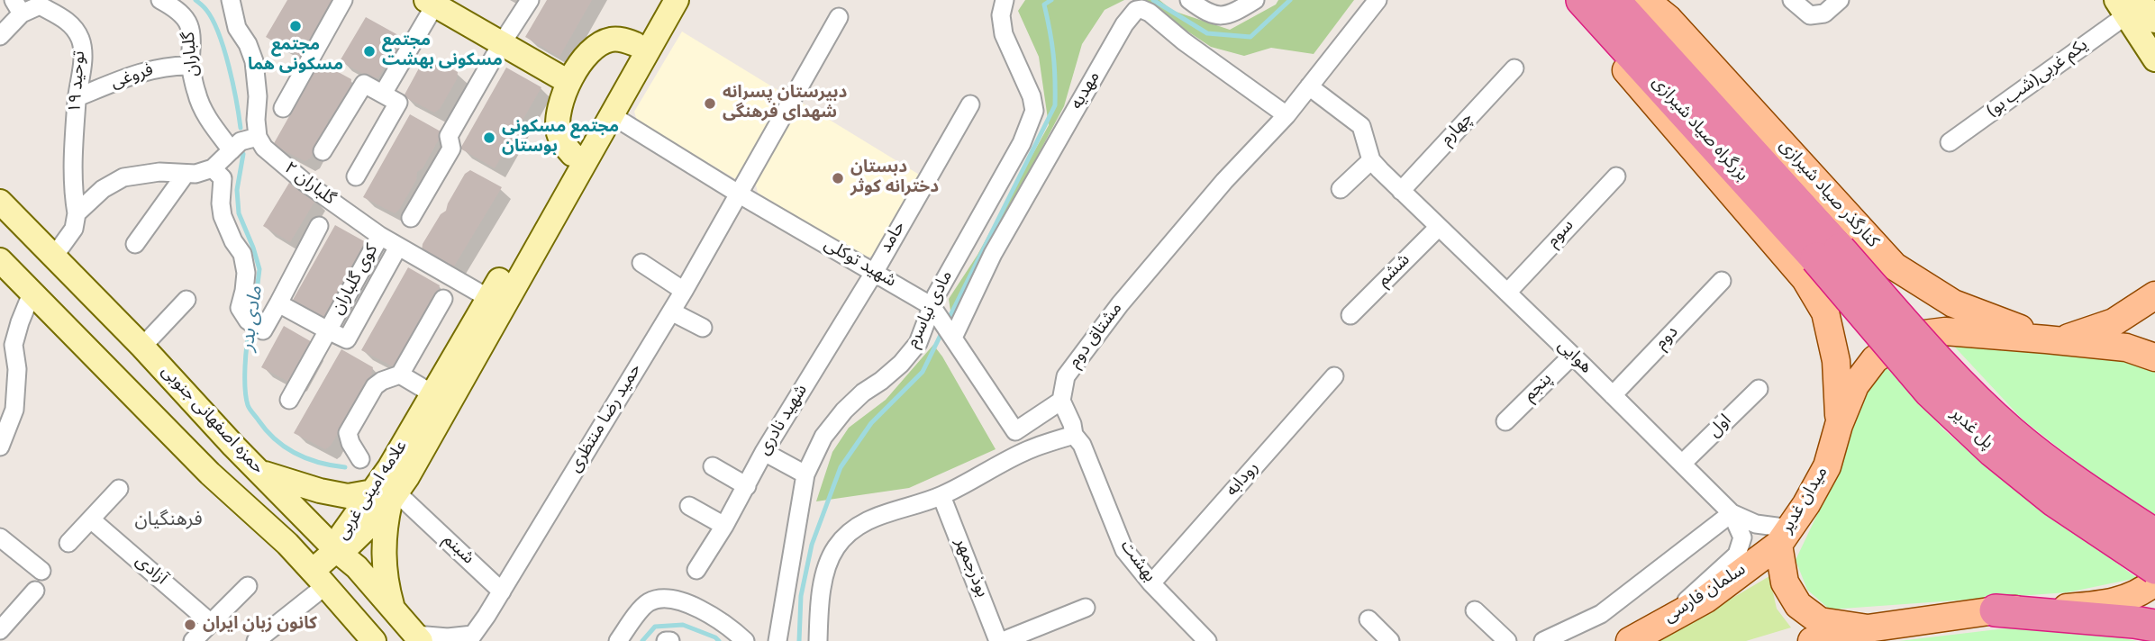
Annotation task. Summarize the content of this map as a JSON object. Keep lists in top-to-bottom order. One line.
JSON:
{"streets":{"highway":["بزرگراه صیاد شیرازی","پل غدیر"],"main road":["کنارگذر صیاد شیرازی","حمزه اصفهانی جنوبی","علامه امینی غربی","میدان غدیر","سلمان فارسی"],"street":["گلباران","فروغی","یکم غربی(شب بو)","توحید ۱۹","مهدیه","چهارم","گلباران ۲","سوم","حامد","شهید توکلی","ششم","کوی گلباران","مادی نیاسرم","مشتاق دوم","دوم","هوایی","پنجم","حمید رضا منتظری","شهید نادری","اول","رودابه","شبنم","بهشت","بوذرجمهر","آزادی"]},"crossings":[["گلباران","فروغی"],["فروغی","توحید ۱۹"],["مهدیه","شهید توکلی"],["مهدیه","مشتاق دوم"],["چهارم","هوایی"],["بزرگراه صیاد شیرازی","پل غدیر"],["گلباران ۲","کوی گلباران"],["گلباران ۲","علامه امینی غربی"],["کنارگذر صیاد شیرازی","میدان غدیر"],["سوم","هوایی"],["حامد","شهید توکلی"],["حامد","شهید نادری"],["شهید توکلی","مادی نیاسرم"],["شهید توکلی","مشتاق دوم"],["شهید توکلی","حمید رضا منتظری"],["شهید توکلی","شهید نادری"],["شهید توکلی","علامه امینی غربی"],["ششم","هوایی"],["مشتاق دوم","هوایی"],["دوم","هوایی"],["هوایی","پنجم"],["هوایی","اول"],["هوایی","میدان غدیر"],["هوایی","سلمان فارسی"],["حمید رضا منتظری","شبنم"],["حمزه اصفهانی جنوبی","علامه امینی غربی"],["رودابه","بهشت"],["علامه امینی غربی","شبنم"],["میدان غدیر","سلمان فارسی"]],"districts":["فرهنگیان"],"water":["مادی بدر"],"places":["مجتمع مسکونی هما","مجتمع مسکونی بهشت","دبیرستان پسرانه شهدای فرهنگی","مجتمع مسکونی بوستان","دبستان دخترانه کوثر","کانون زبان ایران"]}
